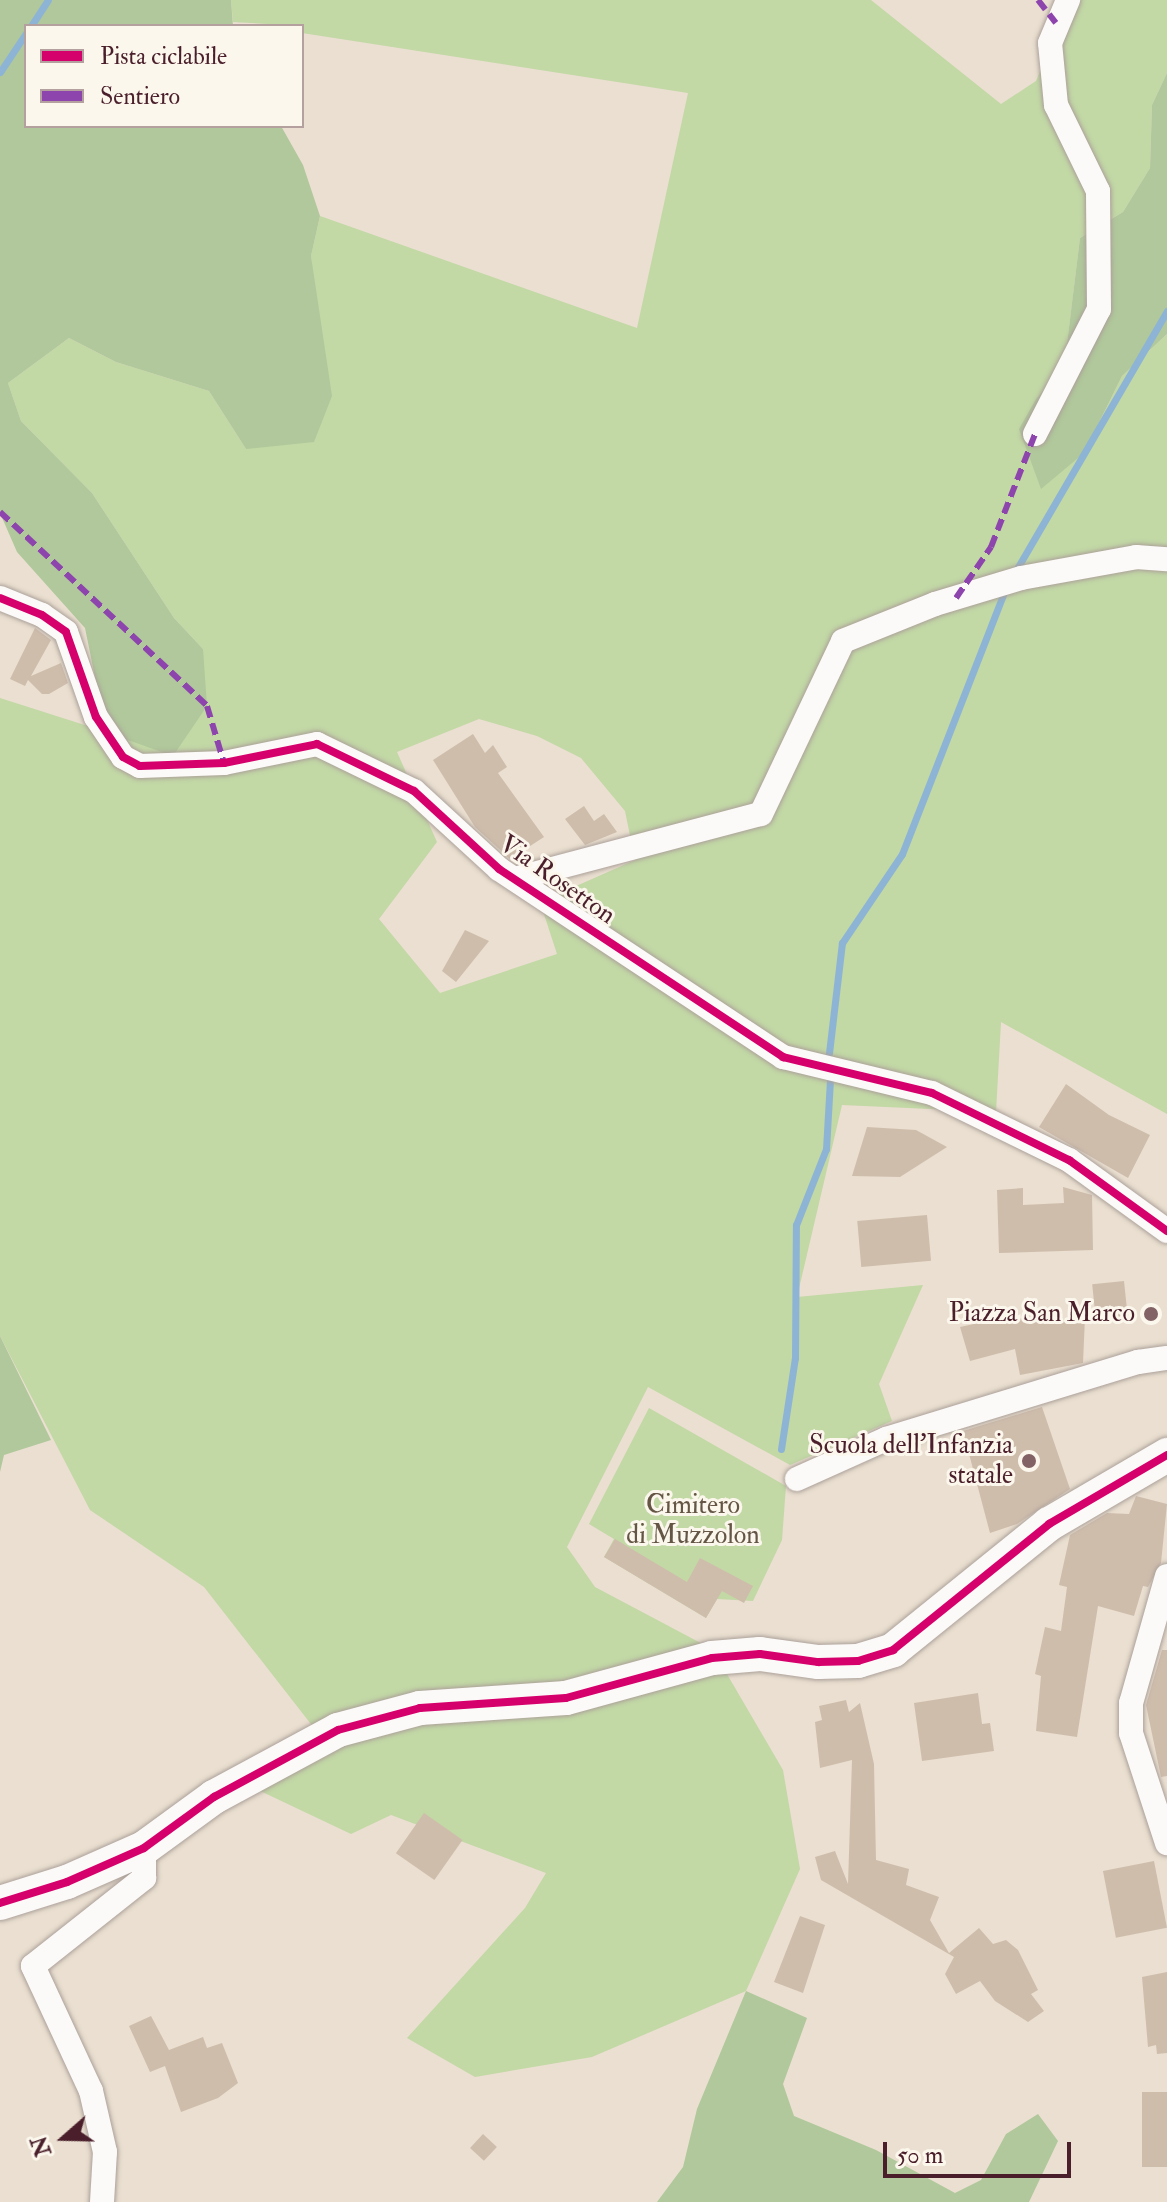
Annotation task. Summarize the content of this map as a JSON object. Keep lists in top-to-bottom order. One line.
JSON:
{"streets":{"street":["Via Rosetton"]},"parks":["Cimitero di Muzzolon"],"places":["Piazza San Marco","Scuola dell'Infanzia statale"],"legend":["Pista ciclabile","Sentiero"],"scale_bar":"50 m","north":"left"}
